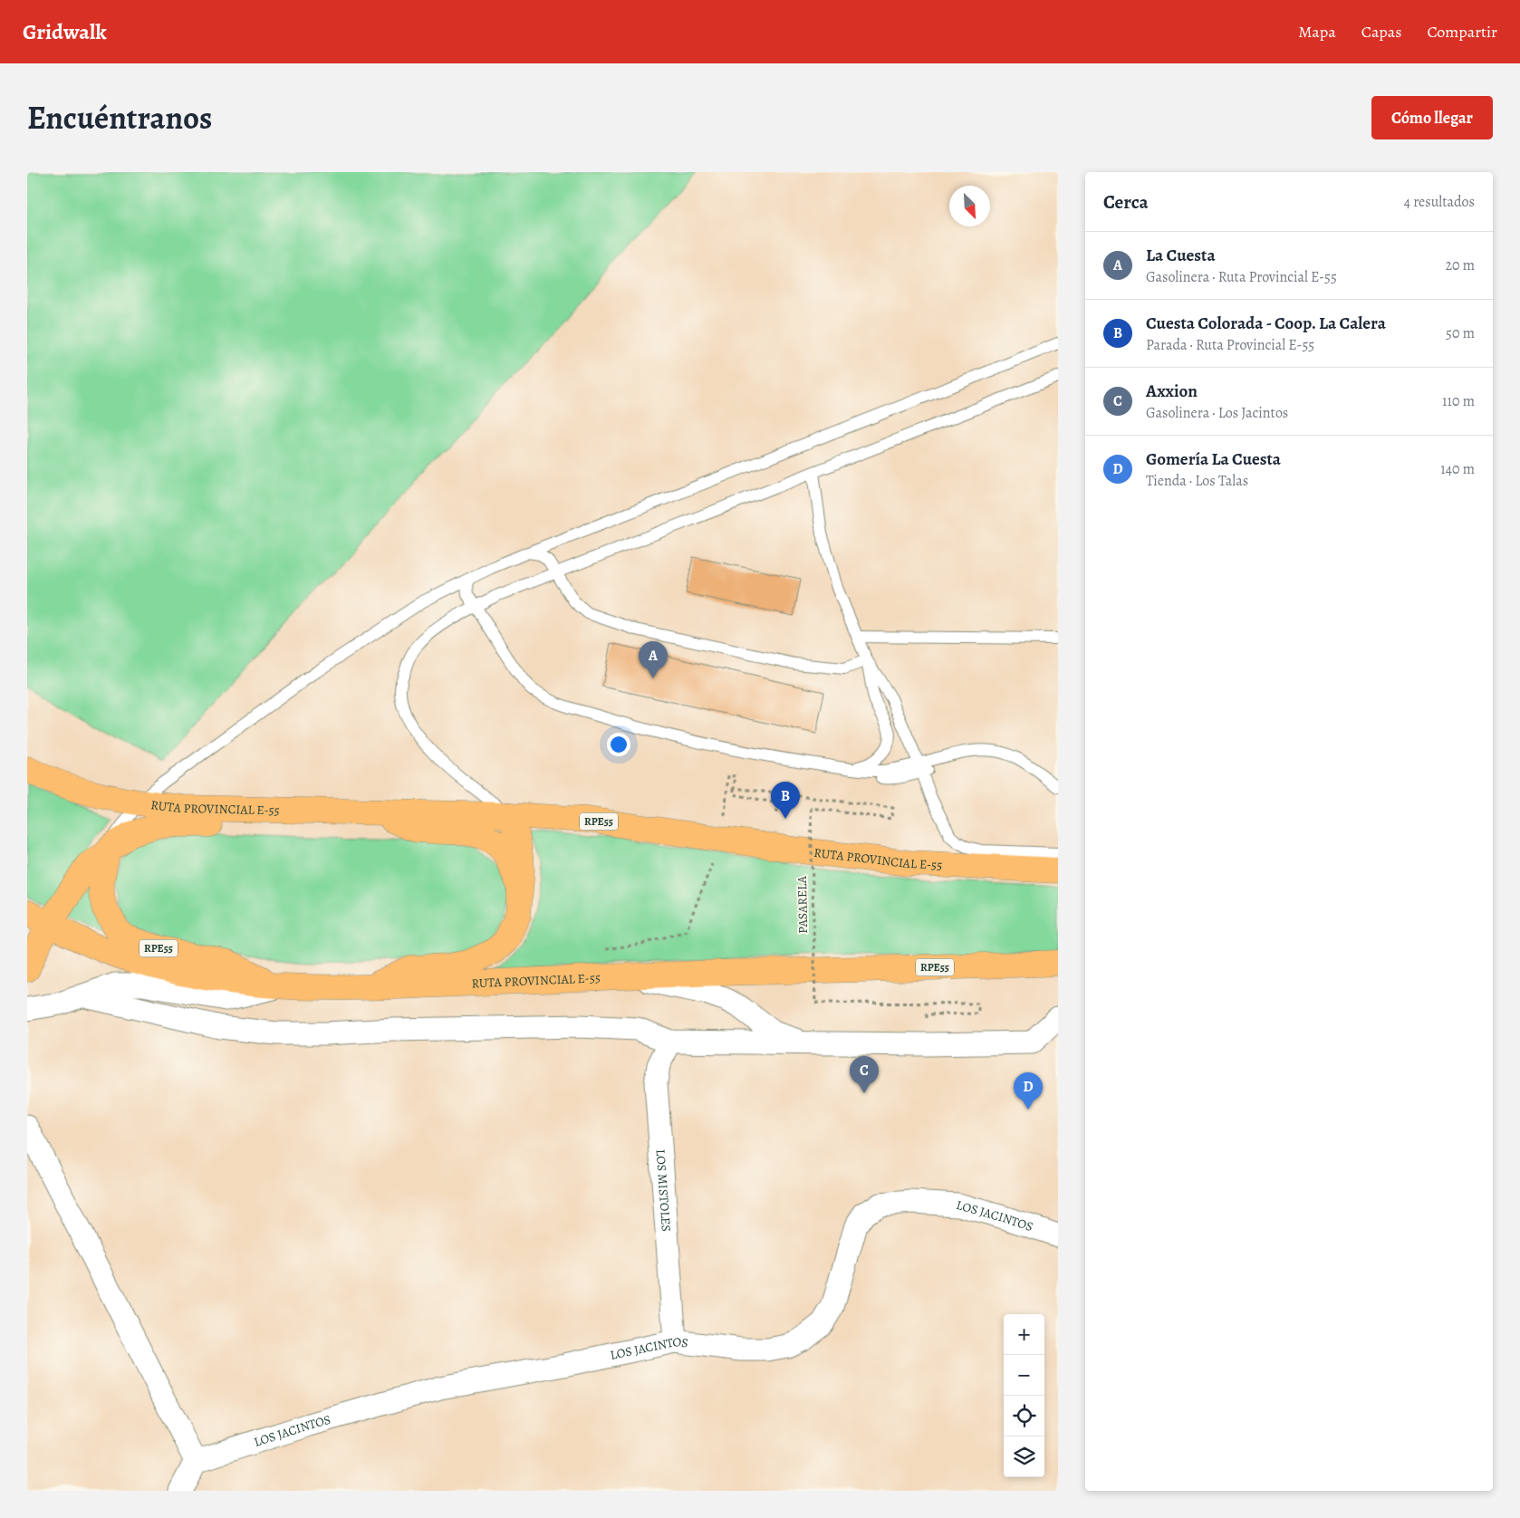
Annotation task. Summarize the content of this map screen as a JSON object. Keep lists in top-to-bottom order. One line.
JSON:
{"streets":{"main road":["RUTA PROVINCIAL E-55","RPE55"],"street":["LOS MISTOLES","LOS JACINTOS"],"path":["PASARELA"]},"crossings":[["RUTA PROVINCIAL E-55","RPE55"],["LOS MISTOLES","LOS JACINTOS"]],"north":"bottom right","page":{"header":"Gridwalk","nav":["Mapa","Capas","Compartir"],"title":"Encuéntranos","buttons":"Cómo llegar","heading":["Cerca","4 resultados"],"list":[{"mark":"A","name":"La Cuesta","note":"Gasolinera · Ruta Provincial E-55","value":"20 m"},{"mark":"B","name":"Cuesta Colorada - Coop. La Calera","note":"Parada · Ruta Provincial E-55","value":"50 m"},{"mark":"C","name":"Axxion","note":"Gasolinera · Los Jacintos","value":"110 m"},{"mark":"D","name":"Gomería La Cuesta","note":"Tienda · Los Talas","value":"140 m"}],"pins":["A","B","C","D"],"map_buttons":["+","−"]}}
